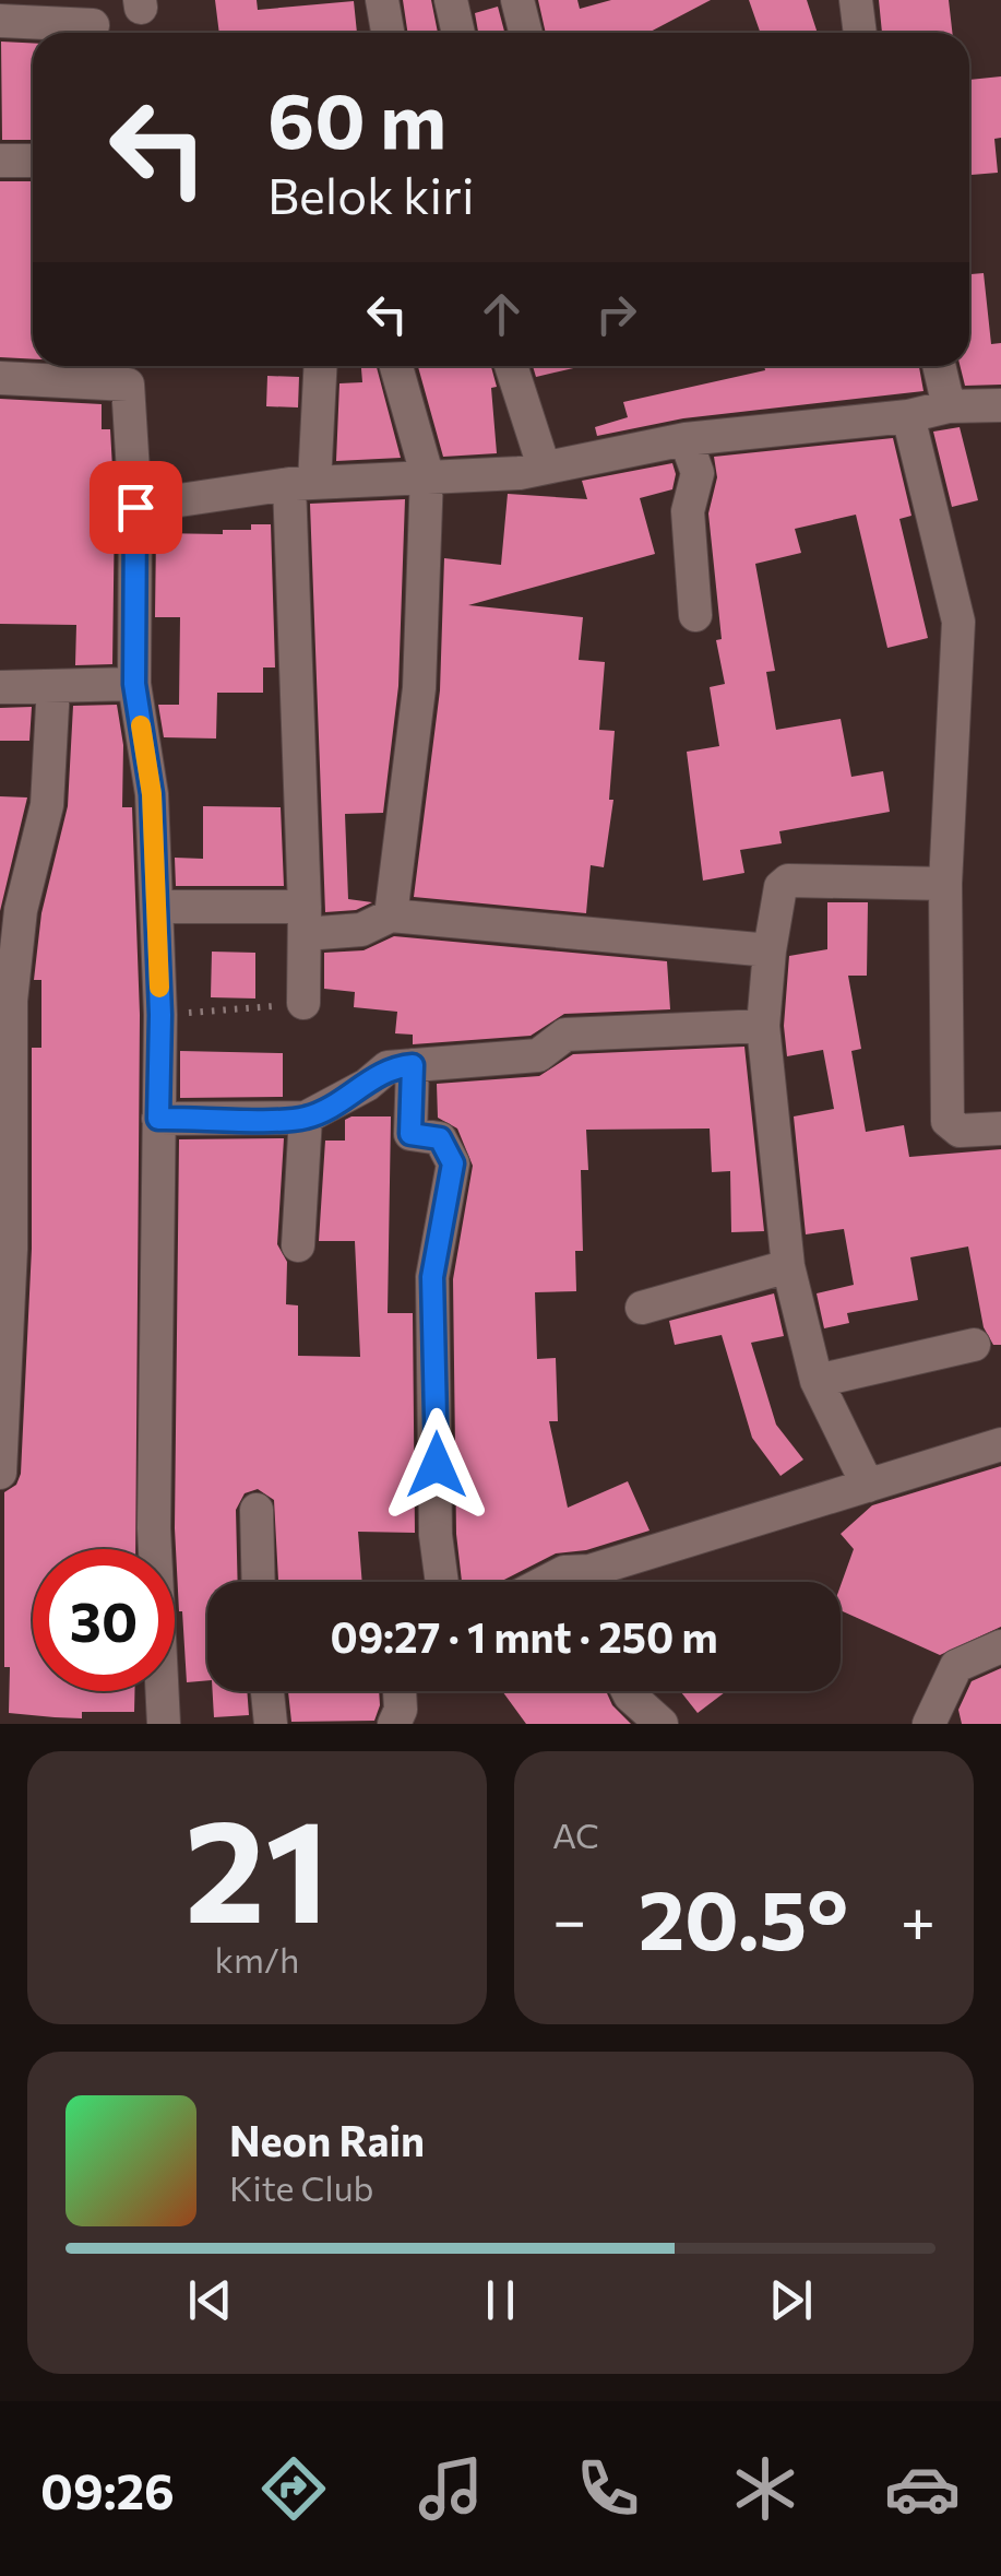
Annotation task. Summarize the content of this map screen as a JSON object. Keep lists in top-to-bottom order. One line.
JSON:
{"page":{"turn":["60 m","Belok kiri"],"limit":"30","trip":"09:27 · 1 mnt · 250 m","tile":[["21","km/h"],"AC"],"heat":["−","20.5°","+"],"song":["Neon Rain","Kite Club"],"tabs":"09:26"}}
